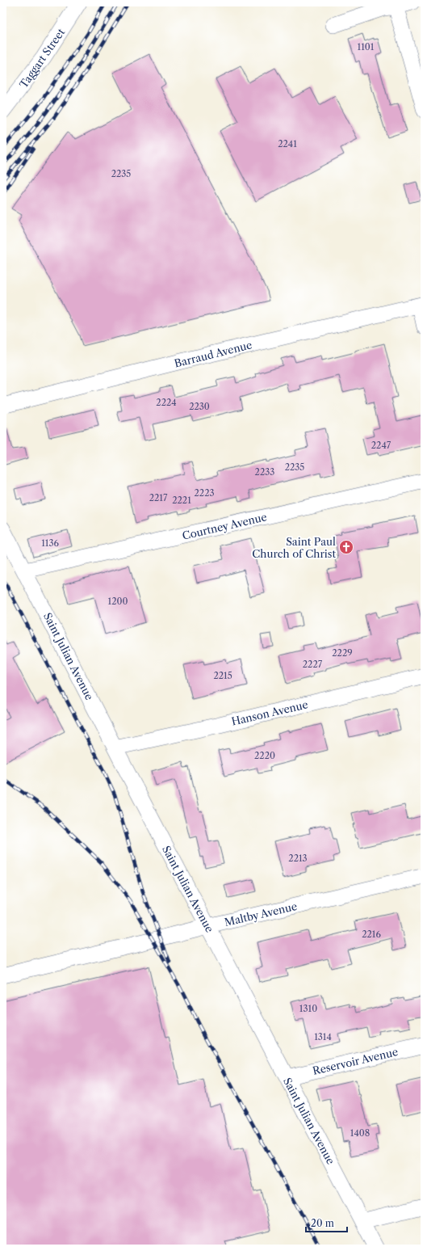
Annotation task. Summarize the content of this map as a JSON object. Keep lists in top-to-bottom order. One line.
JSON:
{"streets":{"street":["Taggart Street","Barraud Avenue","Courtney Avenue","Saint Julian Avenue","Hanson Avenue","Maltby Avenue","Reservoir Avenue"]},"crossings":[["Courtney Avenue","Saint Julian Avenue"],["Saint Julian Avenue","Hanson Avenue"],["Saint Julian Avenue","Maltby Avenue"],["Saint Julian Avenue","Reservoir Avenue"]],"places":{"church":["Saint Paul Church of Christ"]},"house_numbers":["1101","2241","2235","2224","2230","2247","2235","2233","2223","2217","2221","1136","1200","2229","2227","2215","2220","2213","2216","1310","1314","1408"],"scale_bar":"20 m"}
